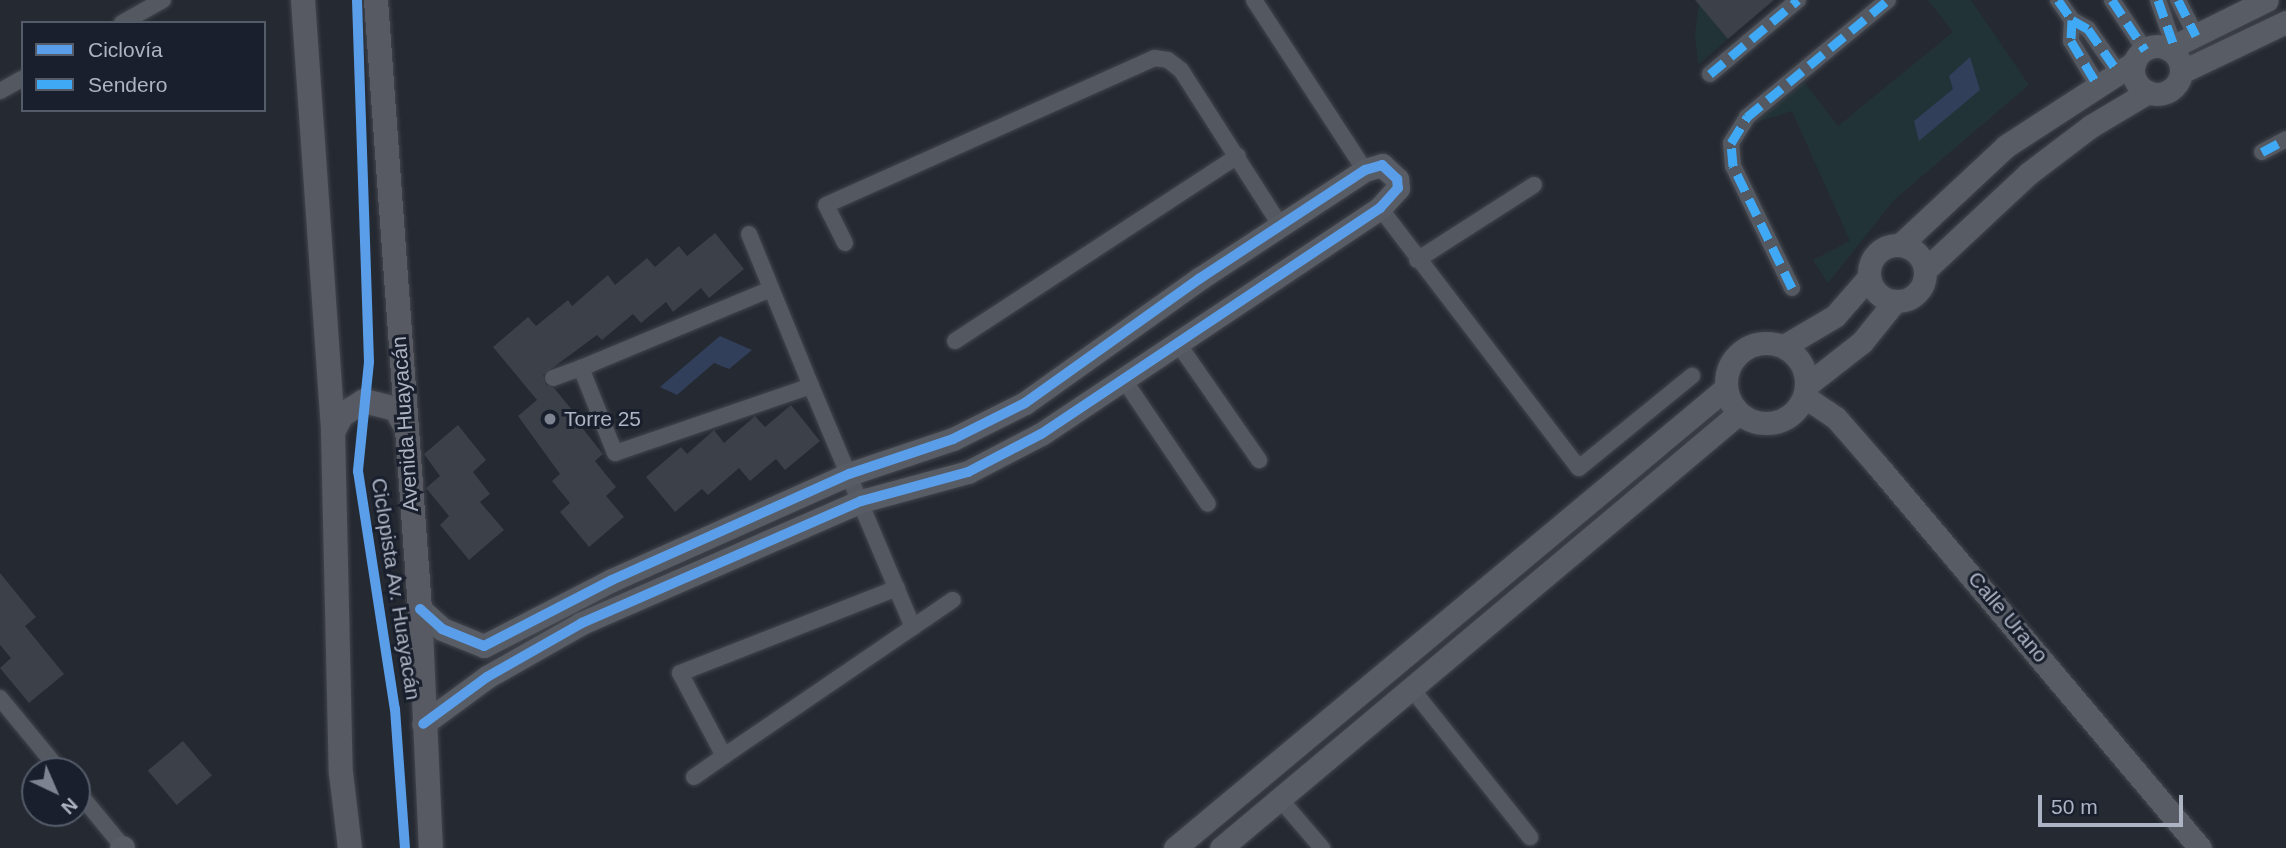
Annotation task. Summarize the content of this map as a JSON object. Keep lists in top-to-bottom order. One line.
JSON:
{"streets":{"main road":["Avenida Huayacán"],"street":["Calle Urano"],"cycle path":["Ciclopista Av. Huayacán"]},"places":["Torre 25"],"legend":["Ciclovía","Sendero"],"scale_bar":"50 m","north":"bottom right"}
